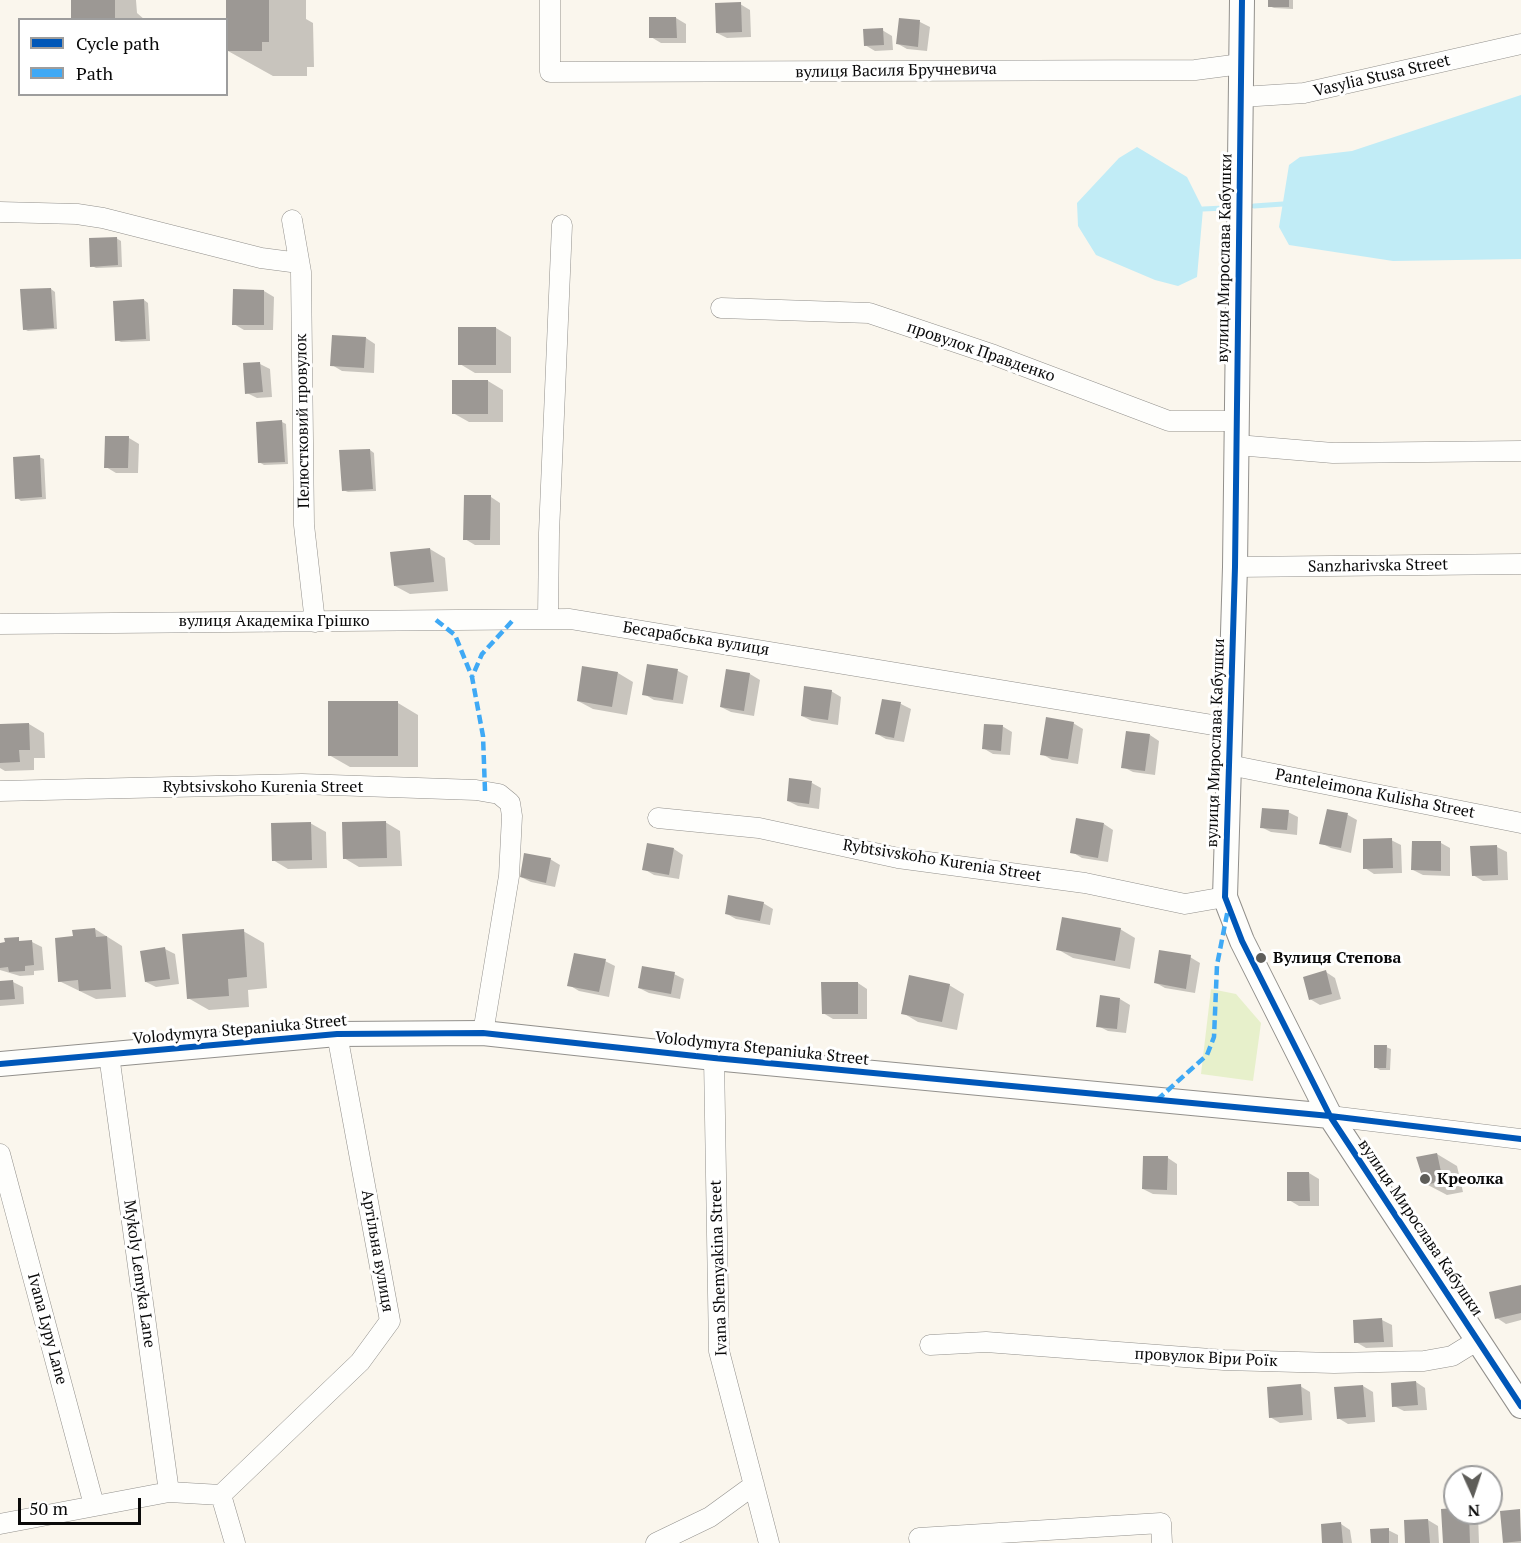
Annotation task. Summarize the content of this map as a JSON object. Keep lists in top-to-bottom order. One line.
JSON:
{"streets":{"street":["вулиця Василя Бручневича","Vasylia Stusa Street","вулиця Мирослава Кабушки","провулок Правденко","Пелюстковий провулок","Sanzharivska Street","вулиця Академіка Грішко","Бесарабська вулиця","Rybtsivskoho Kurenia Street","Panteleimona Kulisha Street","Volodymyra Stepaniuka Street","Артільна вулиця","Ivana Shemyakina Street","Mykoly Lemyka Lane","Ivana Lypy Lane","провулок Віри Роїк"]},"crossings":[["вулиця Василя Бручневича","вулиця Мирослава Кабушки"],["Vasylia Stusa Street","вулиця Мирослава Кабушки"],["вулиця Мирослава Кабушки","провулок Правденко"],["вулиця Мирослава Кабушки","Sanzharivska Street"],["вулиця Мирослава Кабушки","Бесарабська вулиця"],["вулиця Мирослава Кабушки","Rybtsivskoho Kurenia Street"],["вулиця Мирослава Кабушки","Panteleimona Kulisha Street"],["вулиця Мирослава Кабушки","Volodymyra Stepaniuka Street"],["вулиця Мирослава Кабушки","провулок Віри Роїк"],["Пелюстковий провулок","вулиця Академіка Грішко"],["вулиця Академіка Грішко","Бесарабська вулиця"],["Rybtsivskoho Kurenia Street","Volodymyra Stepaniuka Street"],["Volodymyra Stepaniuka Street","Артільна вулиця"],["Volodymyra Stepaniuka Street","Ivana Shemyakina Street"],["Volodymyra Stepaniuka Street","Mykoly Lemyka Lane"]],"places":["Вулиця Степова","Креолка"],"legend":["Cycle path","Path"],"scale_bar":"50 m","north":"bottom"}
